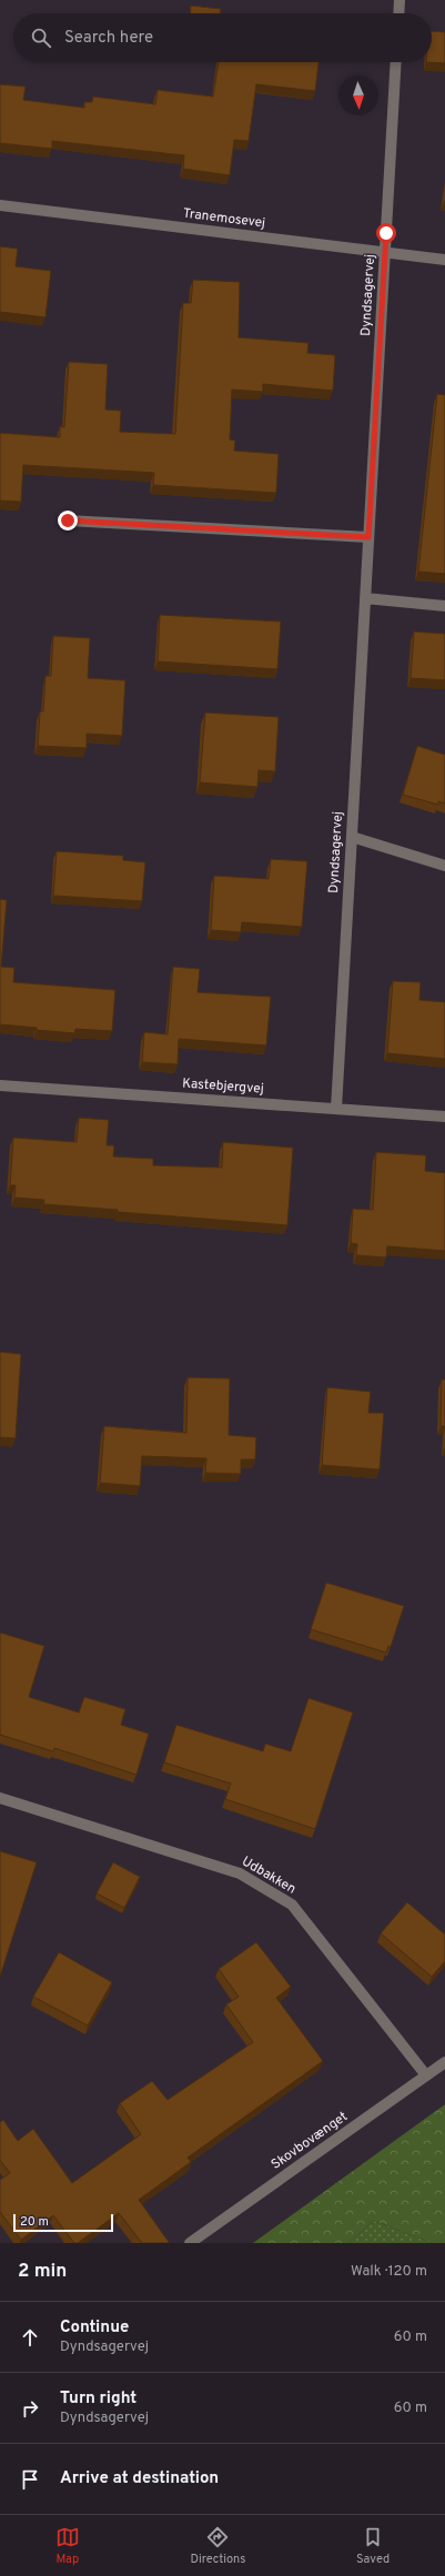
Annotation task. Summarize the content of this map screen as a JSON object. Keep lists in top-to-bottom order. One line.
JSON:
{"streets":{"street":["Tranemosevej","Dyndsagervej","Kastebjergvej","Udbakken","Skovbovænget"]},"crossings":[["Tranemosevej","Dyndsagervej"],["Dyndsagervej","Kastebjergvej"],["Udbakken","Skovbovænget"]],"scale_bar":"20 m","north":"bottom","page":{"search":"Search here","scale":"20 m","heading":["2 min","Walk · 120 m"],"list":[["Continue","Dyndsagervej","60 m"],["Turn right","Dyndsagervej","60 m"],"Arrive at destination"],"nav":["Map","Directions","Saved"]}}
